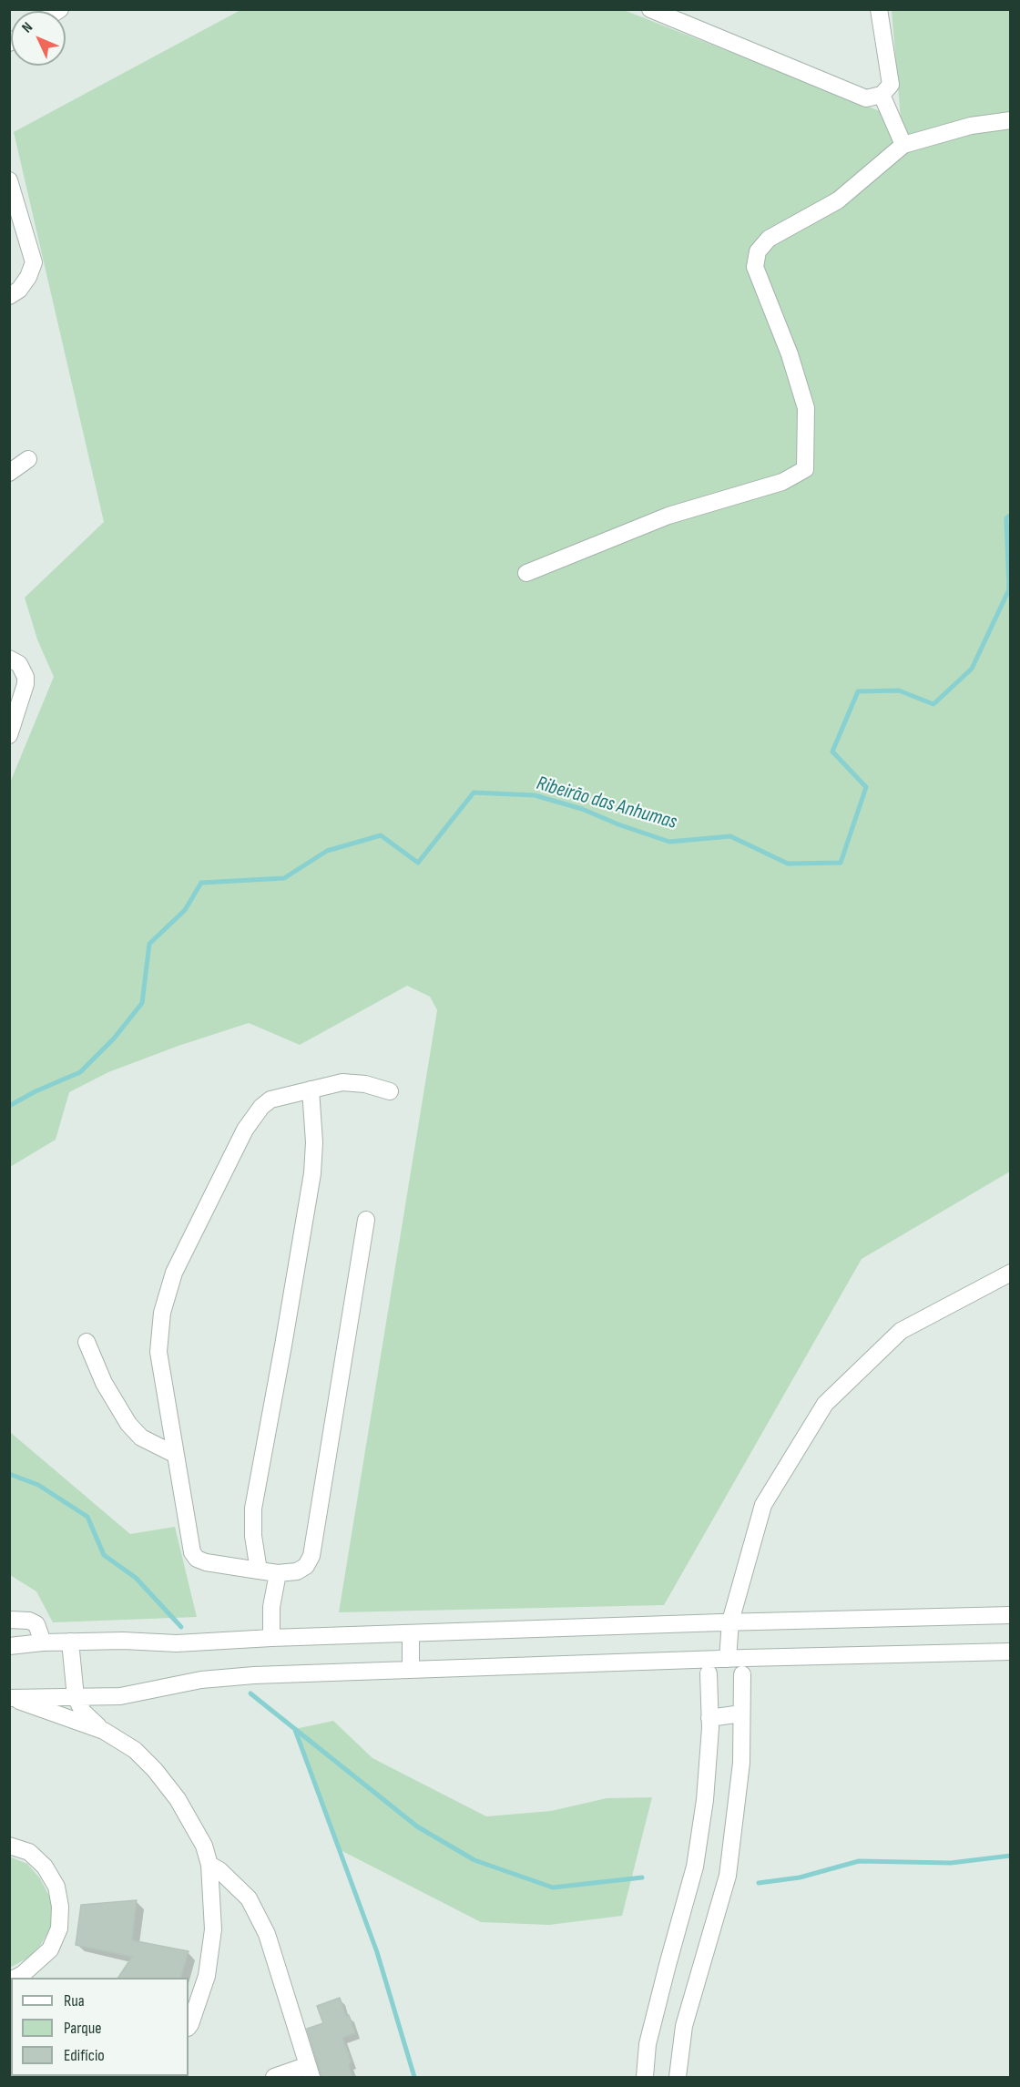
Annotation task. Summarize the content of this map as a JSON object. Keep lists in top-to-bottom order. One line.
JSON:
{"water":["Ribeirão das Anhumas"],"legend":["Rua","Parque","Edifício"],"north":"top left"}
